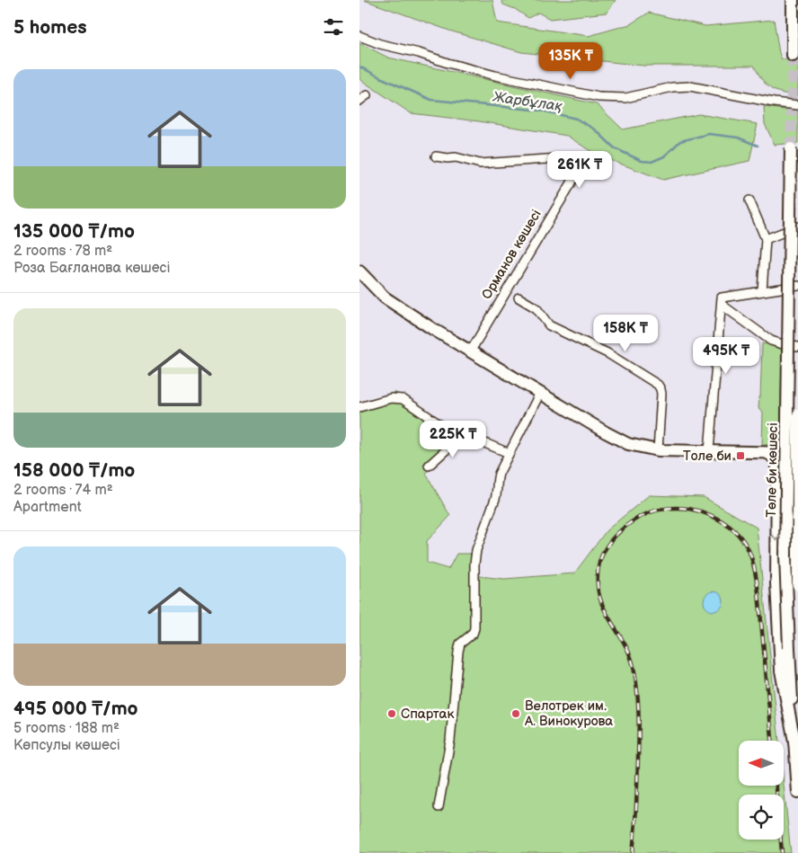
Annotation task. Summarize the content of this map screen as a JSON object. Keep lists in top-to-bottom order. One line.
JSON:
{"streets":{"main road":["Төле би көшесі"],"street":["Орманов көшесі"]},"water":["Жарбұлақ"],"places":{"transit":["Толе би"],"other":["Спартак","Велотрек им. А. Винокурова"]},"north":"left","page":{"heading":"5 homes","price":["135K ₸","261K ₸","158K ₸","495K ₸","225K ₸"],"list":[{"name":"135 000 ₸/mo","note":"2 rooms · 78 m² · Роза Бағланова көшесі"},{"name":"158 000 ₸/mo","note":"2 rooms · 74 m² · Apartment"},{"name":"495 000 ₸/mo","note":"5 rooms · 188 m² · Көпсулы көшесі"}]}}
